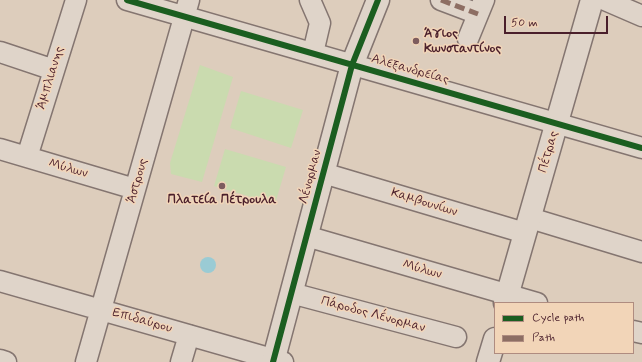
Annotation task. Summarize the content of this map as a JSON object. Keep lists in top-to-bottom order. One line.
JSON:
{"streets":{"main road":["Πέτρας","Λένορμαν"],"street":["Αλεξανδρείας","Άμπλιανης","Μύλων","Άστρους","Καμβουνίων","Πάροδος Λένορμαν","Επιδαύρου"]},"crossings":[["Αλεξανδρείας","Πέτρας"],["Αλεξανδρείας","Λένορμαν"],["Αλεξανδρείας","Άστρους"],["Άμπλιανης","Μύλων"],["Πέτρας","Μύλων"],["Πέτρας","Καμβουνίων"],["Μύλων","Λένορμαν"],["Μύλων","Άστρους"],["Λένορμαν","Καμβουνίων"],["Λένορμαν","Πάροδος Λένορμαν"],["Λένορμαν","Επιδαύρου"],["Άστρους","Επιδαύρου"]],"places":["Άγιος Κωνσταντίνος","Πλατεία Πέτρουλα"],"legend":["Cycle path","Path"],"scale_bar":"50 m"}
